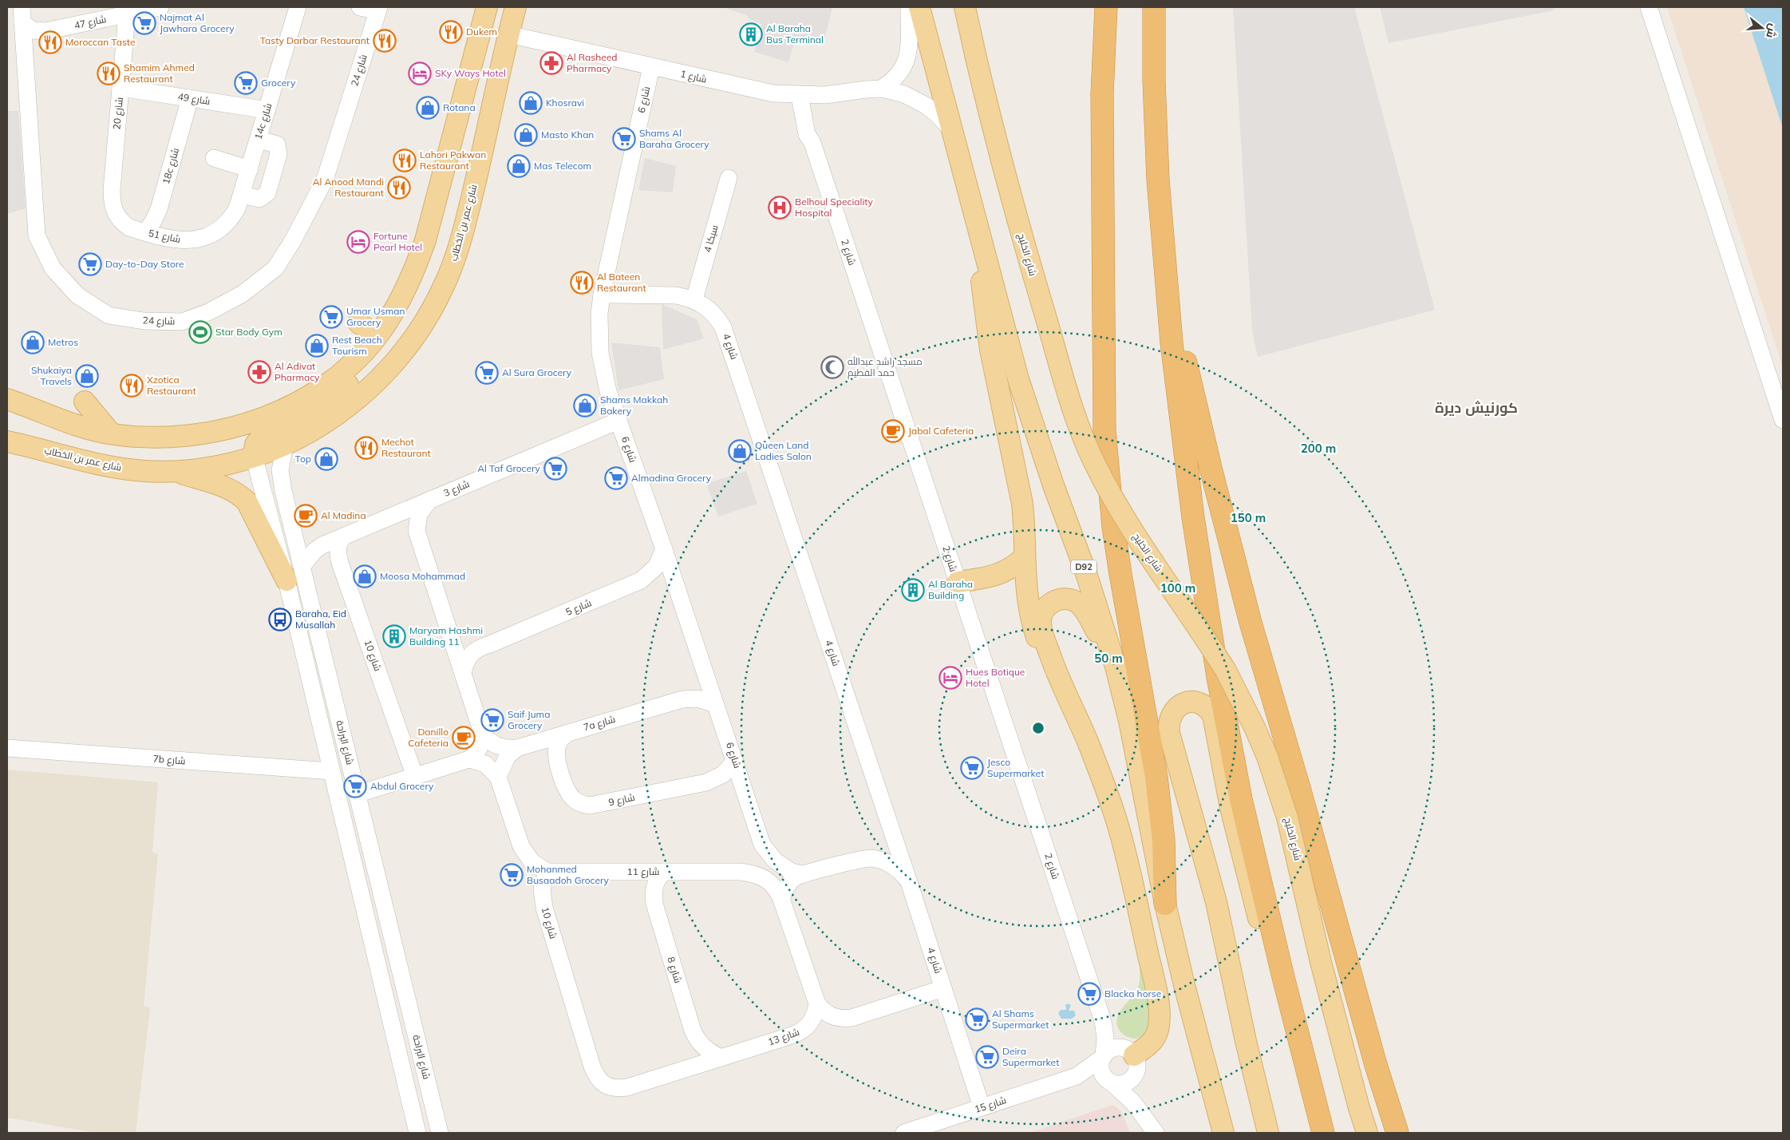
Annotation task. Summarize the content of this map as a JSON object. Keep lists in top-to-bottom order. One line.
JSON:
{"streets":{"main road":["شارع عمر بن الخطاب","شارع الخليج","D92"],"street":["شارع 47","شارع 24","شارع 1","شارع 49","شارع 6","شارع 20","14c شارع","18c شارع","شارع 51","4 سيكا","شارع 2","شارع 4","شارع 3","شارع 5","شارع 10","7a شارع","شارع البراحة","7b شارع","شارع 9","شارع 11","شارع 8","شارع 13","شارع 15"]},"crossings":[["شارع 47","شارع 24"],["شارع 47","شارع 20"],["شارع 1","شارع 6"],["شارع 1","شارع عمر بن الخطاب"],["شارع 1","شارع 2"],["شارع 1","D92"],["شارع 49","شارع 20"],["شارع 49","14c شارع"],["شارع 49","18c شارع"],["شارع 6","شارع 4"],["شارع 6","شارع 3"],["شارع 6","شارع 5"],["شارع 6","7a شارع"],["شارع 6","شارع 9"],["شارع 20","شارع 51"],["14c شارع","شارع 51"],["18c شارع","شارع 51"],["شارع عمر بن الخطاب","شارع البراحة"],["4 سيكا","شارع 4"],["شارع 2","شارع 15"],["شارع 4","شارع 15"],["شارع 3","شارع 10"],["شارع 3","شارع البراحة"],["شارع 10","شارع 11"],["شارع 10","شارع 13"],["7a شارع","شارع 9"],["شارع البراحة","7b شارع"],["شارع 11","شارع 8"],["شارع 8","شارع 13"]],"districts":["كورنيش ديرة"],"places":{"supermarket":["Najmat Al Jawhara Grocery","Grocery","Shams Al Baraha Grocery","Day-to-Day Store","Umar Usman Grocery","Al Sura Grocery","Al Taf Grocery","Almadina Grocery","Saif Juma Grocery","Jesco Supermarket","Abdul Grocery","Mohanmed Busaadoh Grocery","Blacka horse","Al Shams Supermarket","Deira Supermarket"],"restaurant":["Dukem","Tasty Darbar Restaurant","Moroccan Taste","Shamim Ahmed Restaurant","Lahori Pakwan Restaurant","Al Anood Mandi Restaurant","Al Bateen Restaurant","Xzotica Restaurant","Mechot Restaurant"],"building":["Al Baraha Bus Terminal","Al Baraha Building","Maryam Hashmi Building 11"],"pharmacy":["Al Rasheed Pharmacy","Al Adivat Pharmacy"],"hotel":["SKy Ways Hotel","Fortune Pearl Hotel","Hues Botique Hotel"],"shop":["Khosravi","Rotana","Masto Khan","Mas Telecom","Metros","Rest Beach Tourism","Shukaiya Travels","Shams Makkah Bakery","Queen Land Ladies Salon","Top","Moosa Mohammad"],"hospital":["Belhoul Speciality Hospital"],"sports":["Star Body Gym"],"mosque":["مسجد راشد عبدالله حمد الفطيم"],"cafe":["Jabal Cafeteria","Al Madina","Danillo Cafeteria"],"bus stop":["Baraha, Eid Musallah"]},"north":"right","rings":["200 m","150 m","100 m","50 m"]}
